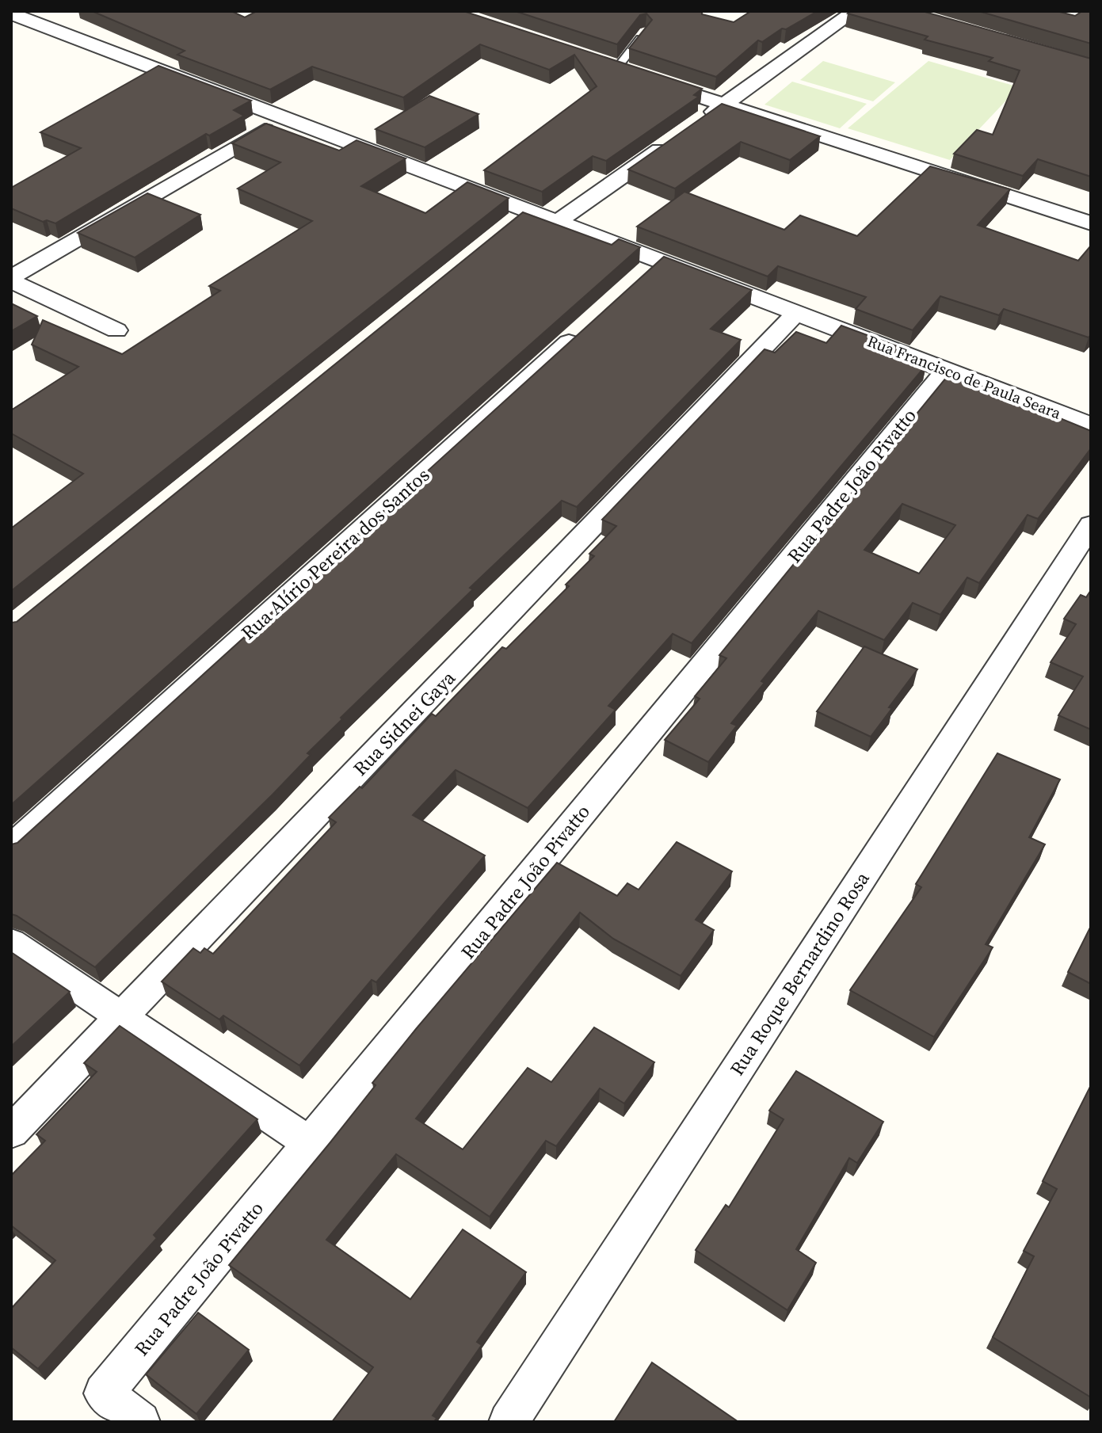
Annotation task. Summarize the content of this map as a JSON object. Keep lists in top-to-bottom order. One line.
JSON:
{"streets":{"street":["Rua Francisco de Paula Seara","Rua Padre João Pivatto","Rua Alírio Pereira dos Santos","Rua Sidnei Gaya","Rua Roque Bernardino Rosa"]},"crossings":[["Rua Francisco de Paula Seara","Rua Padre João Pivatto"],["Rua Francisco de Paula Seara","Rua Sidnei Gaya"]]}
